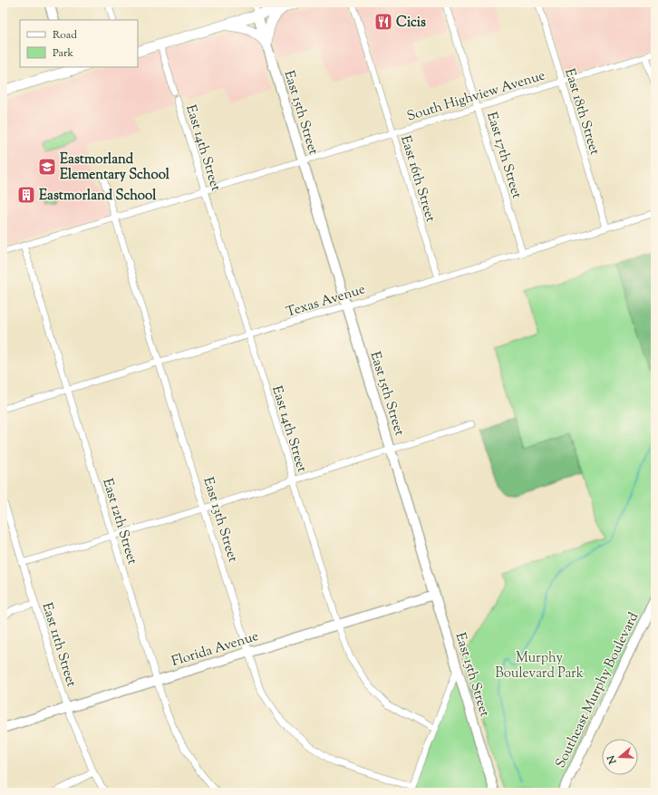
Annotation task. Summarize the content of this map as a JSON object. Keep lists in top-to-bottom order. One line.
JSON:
{"streets":{"main road":["East 15th Street","Florida Avenue","Southeast Murphy Boulevard"],"street":["South Highview Avenue","East 18th Street","East 14th Street","East 17th Street","East 16th Street","Texas Avenue","East 13th Street","East 12th Street","East 11th Street"]},"crossings":[["South Highview Avenue","East 18th Street"],["South Highview Avenue","East 15th Street"],["South Highview Avenue","East 14th Street"],["South Highview Avenue","East 17th Street"],["South Highview Avenue","East 16th Street"],["South Highview Avenue","East 13th Street"],["South Highview Avenue","East 12th Street"],["East 18th Street","Texas Avenue"],["East 15th Street","Texas Avenue"],["East 15th Street","Florida Avenue"],["East 14th Street","Texas Avenue"],["East 14th Street","Florida Avenue"],["East 17th Street","Texas Avenue"],["East 16th Street","Texas Avenue"],["Texas Avenue","East 13th Street"],["Texas Avenue","East 12th Street"],["East 13th Street","Florida Avenue"],["East 12th Street","Florida Avenue"],["East 11th Street","Florida Avenue"]],"parks":["Murphy Boulevard Park"],"places":{"restaurant":["Cicis"],"school or university":["Eastmorland Elementary School"],"building":["Eastmorland School"]},"legend":["Road","Park"],"north":"left"}
